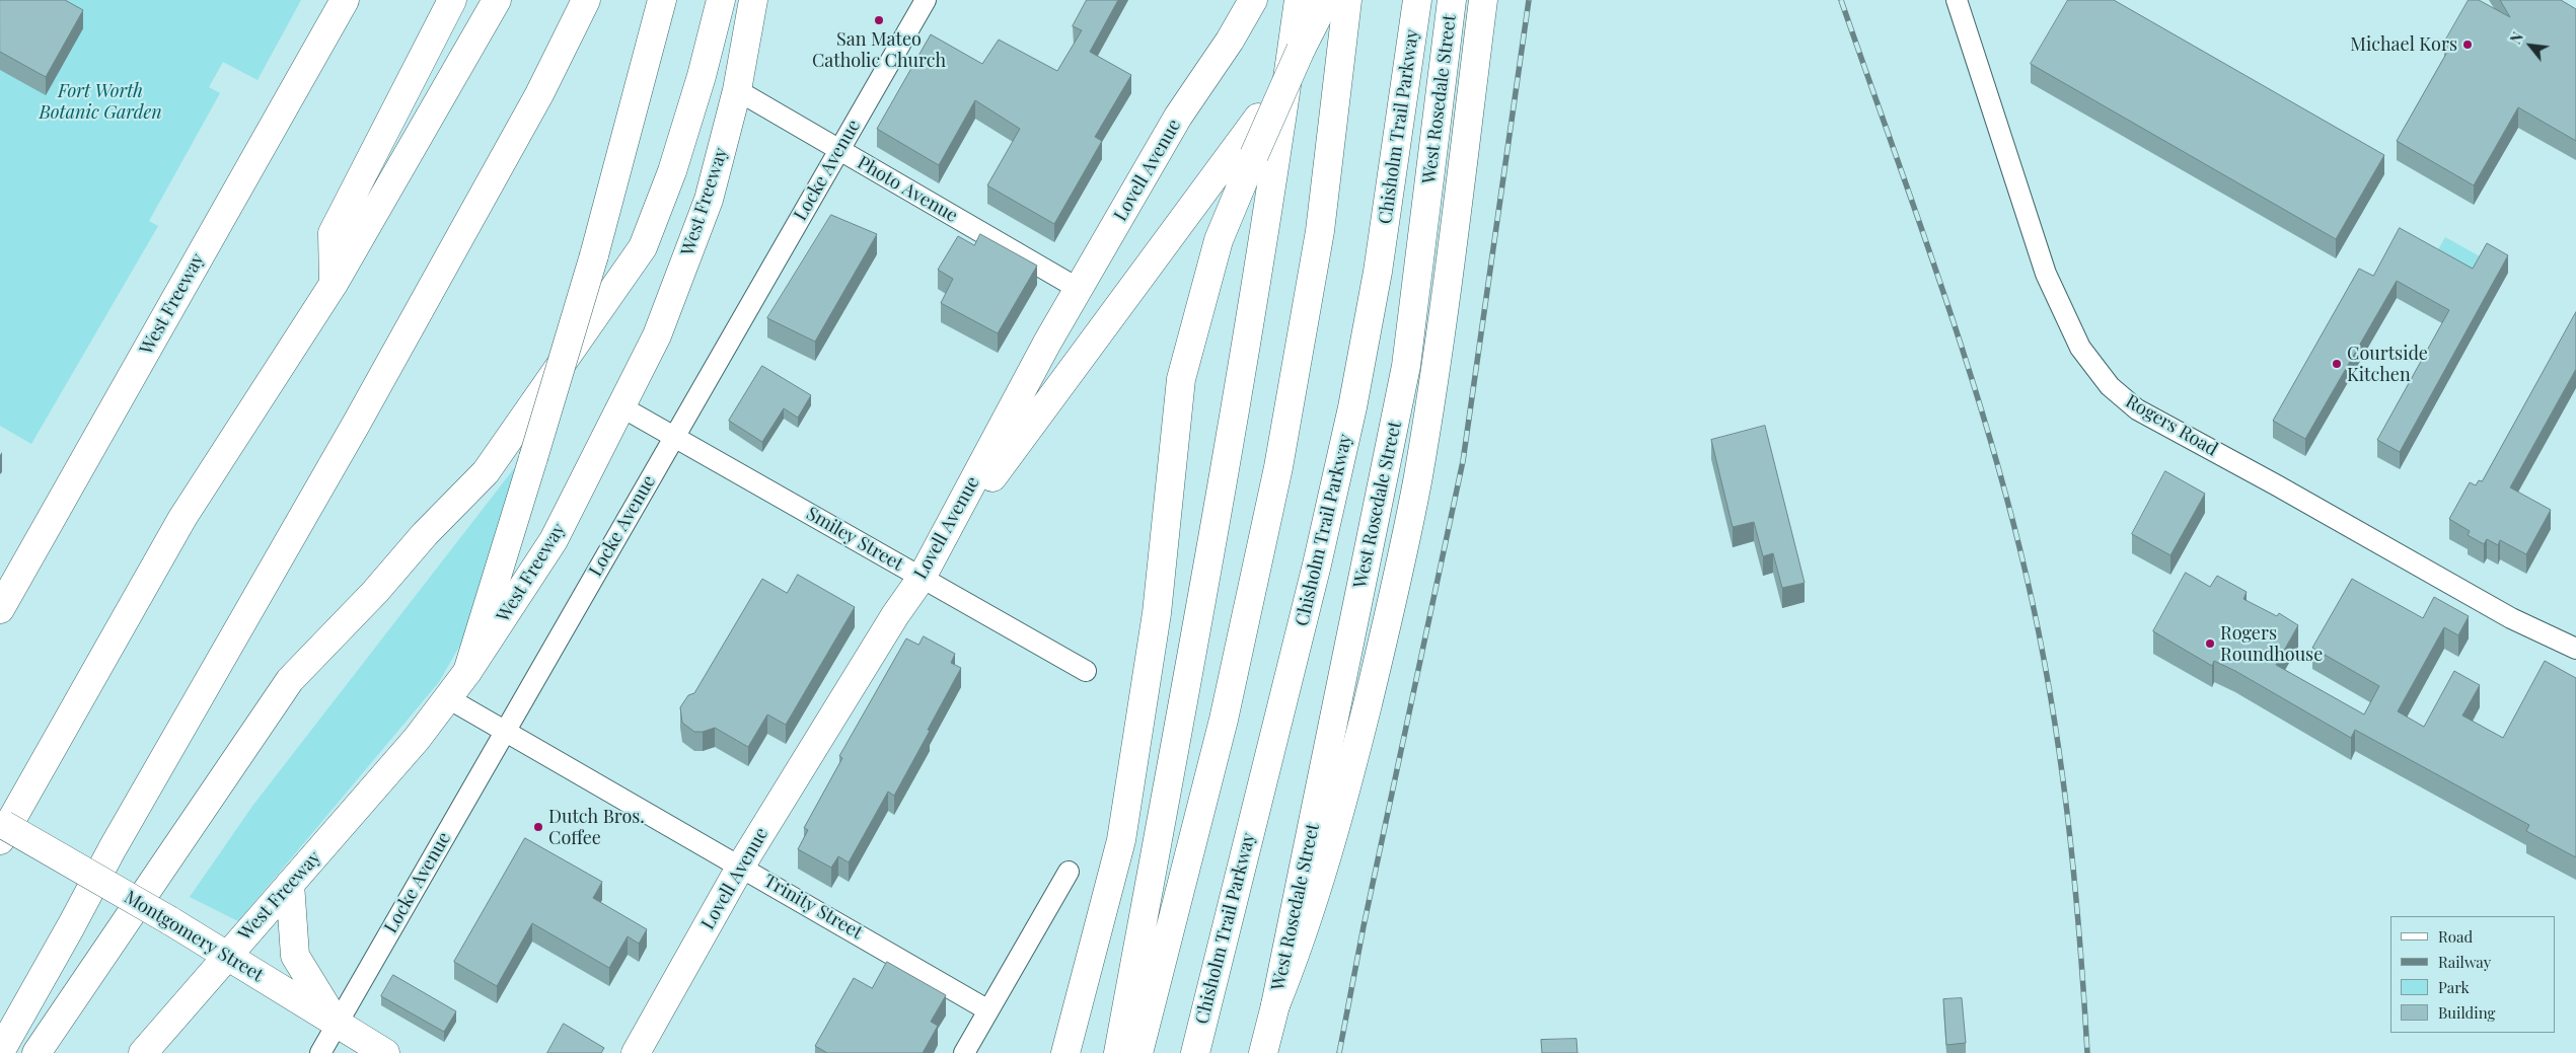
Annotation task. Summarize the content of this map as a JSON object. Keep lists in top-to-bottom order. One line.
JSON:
{"streets":{"main road":["West Rosedale Street","Chisholm Trail Parkway","Lovell Avenue","West Freeway","Montgomery Street"],"street":["Locke Avenue","Photo Avenue","Rogers Road","Smiley Street","Trinity Street"]},"crossings":[["Locke Avenue","Photo Avenue"],["Locke Avenue","Smiley Street"],["Locke Avenue","Trinity Street"],["Locke Avenue","Montgomery Street"],["Lovell Avenue","Photo Avenue"],["Lovell Avenue","Smiley Street"],["Lovell Avenue","Trinity Street"],["Photo Avenue","West Freeway"],["West Freeway","Smiley Street"],["West Freeway","Trinity Street"],["West Freeway","Montgomery Street"]],"parks":["Fort Worth Botanic Garden"],"places":["San Mateo Catholic Church","Michael Kors","Courtside Kitchen","Rogers Roundhouse","Dutch Bros. Coffee"],"legend":["Road","Railway","Park","Building"],"north":"top left"}
